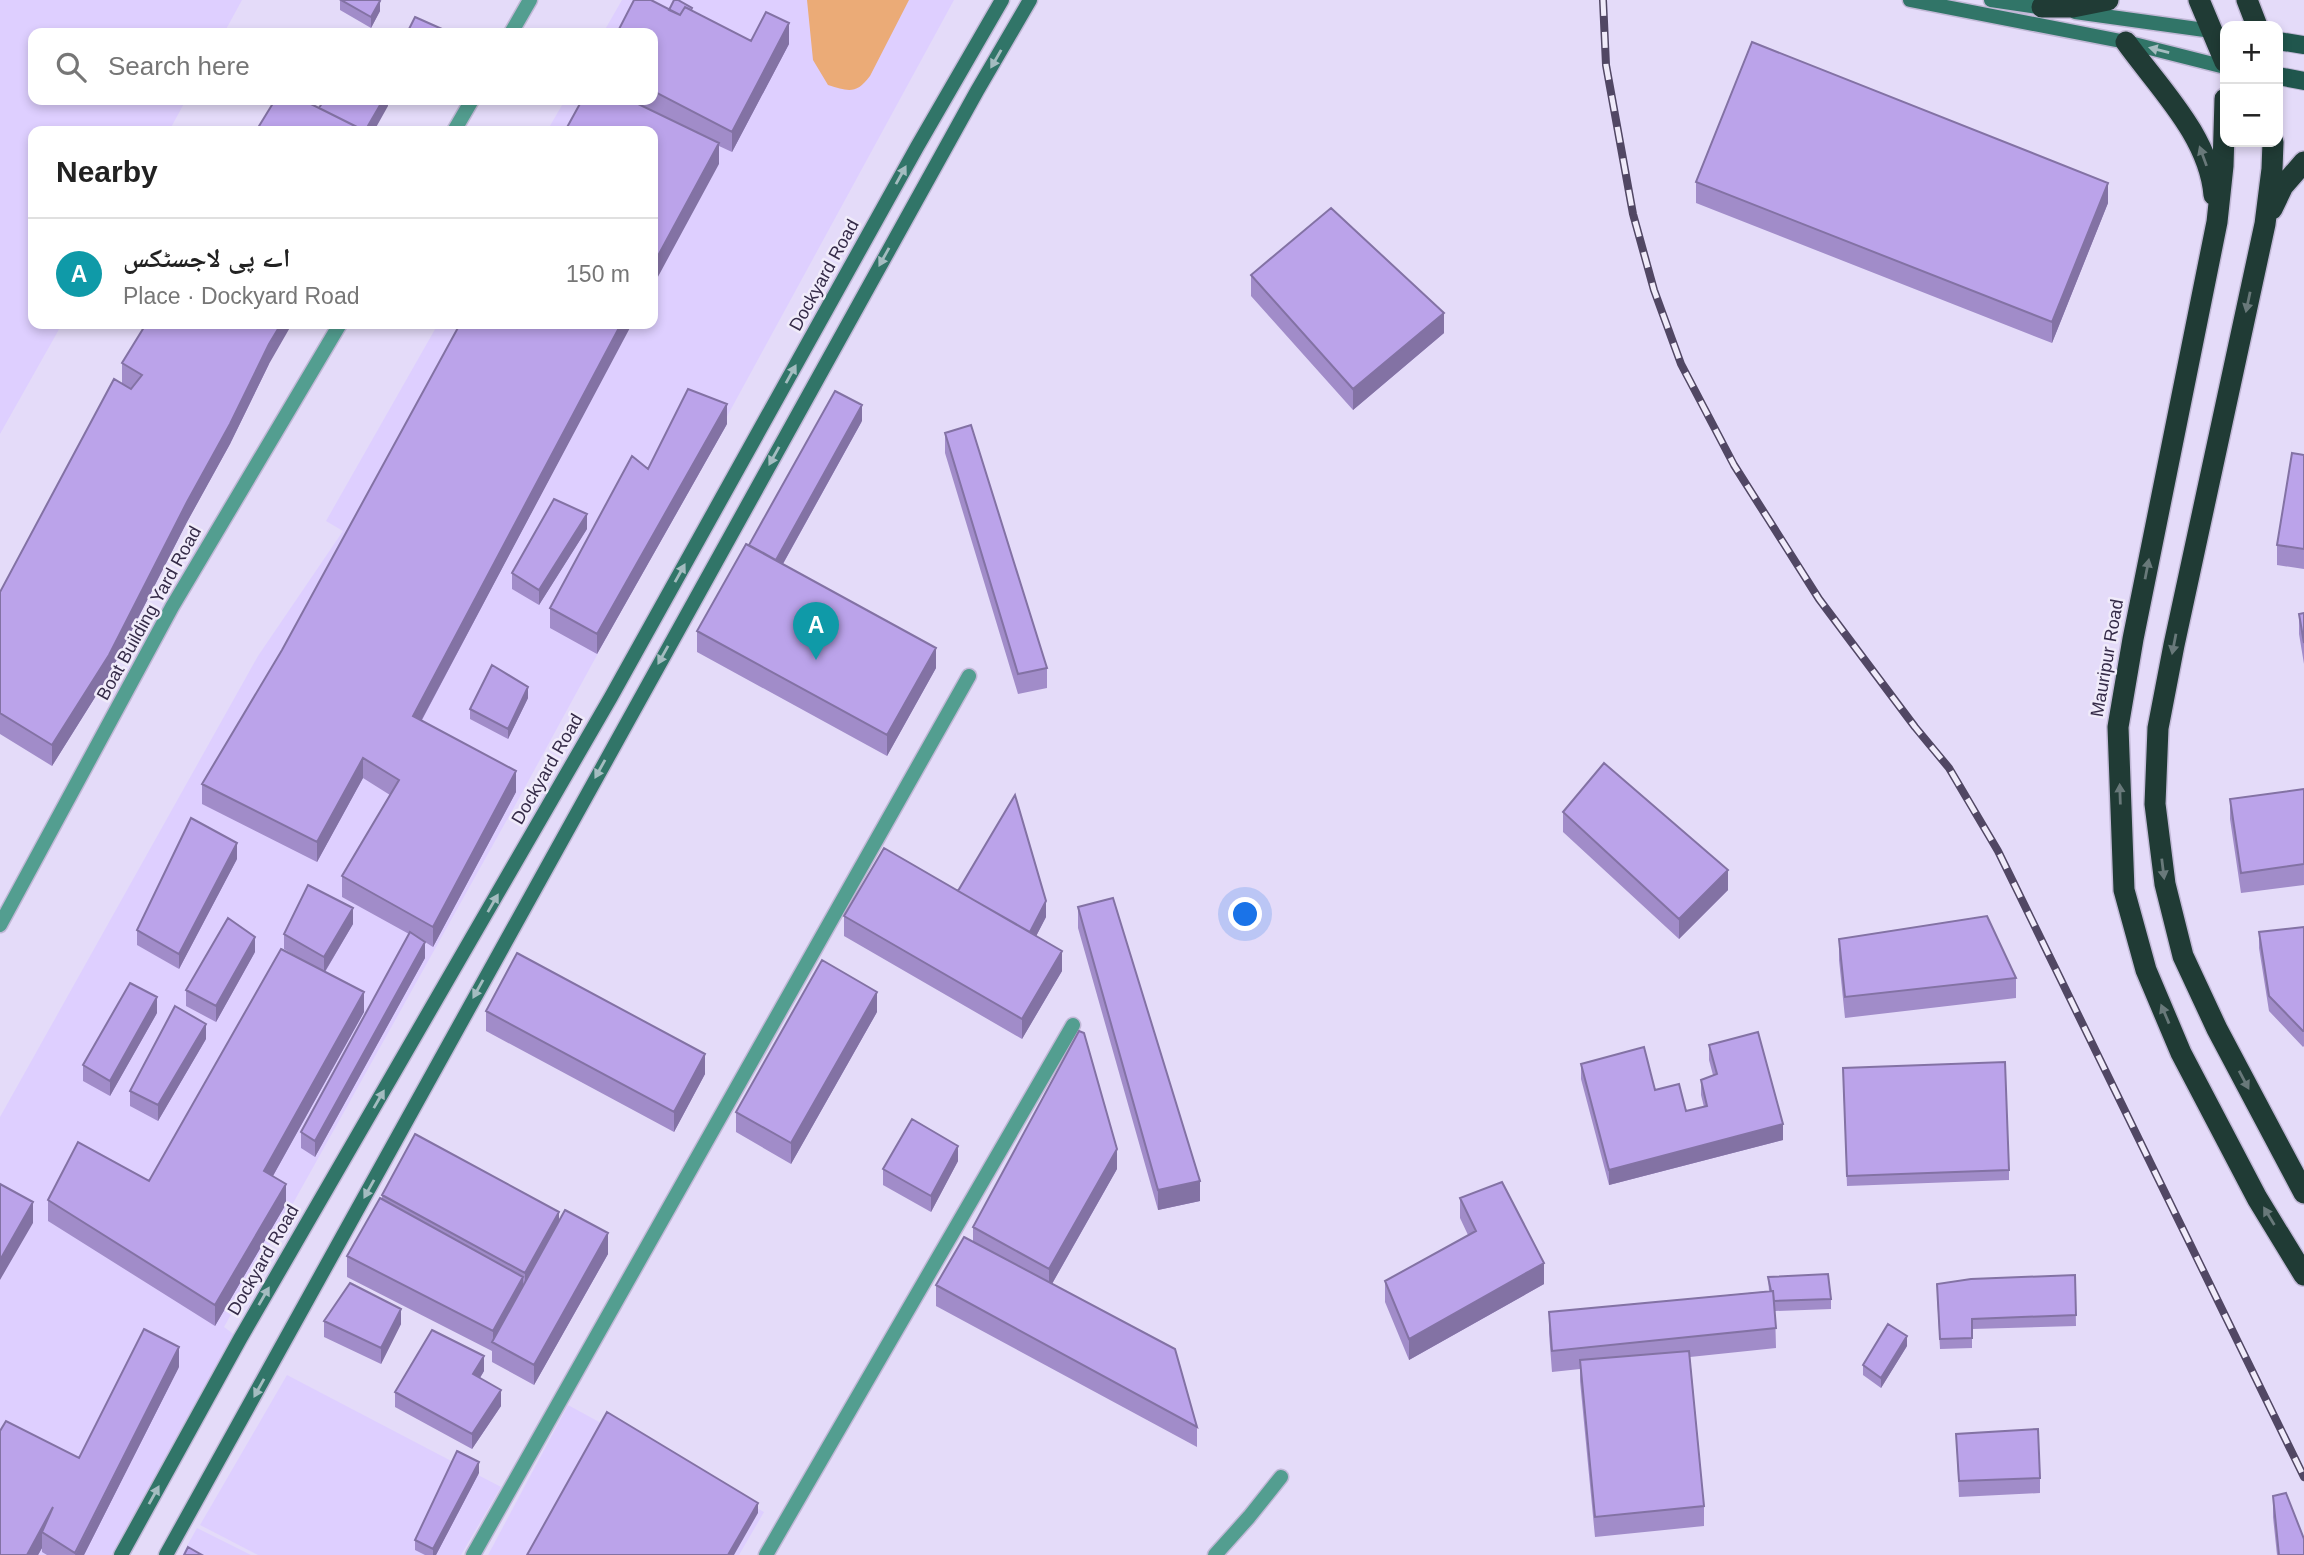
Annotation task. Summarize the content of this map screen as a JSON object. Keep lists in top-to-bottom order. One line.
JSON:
{"streets":{"highway":["Mauripur Road"],"street":["Dockyard Road","Boat Building Yard Road"]},"page":{"map_buttons":["+","−"],"search":"Search here","heading":"Nearby","list":[{"mark":"A","name":"اے پی لاجسٹکس","note":"Place · Dockyard Road","value":"150 m"}],"pins":"A"}}
